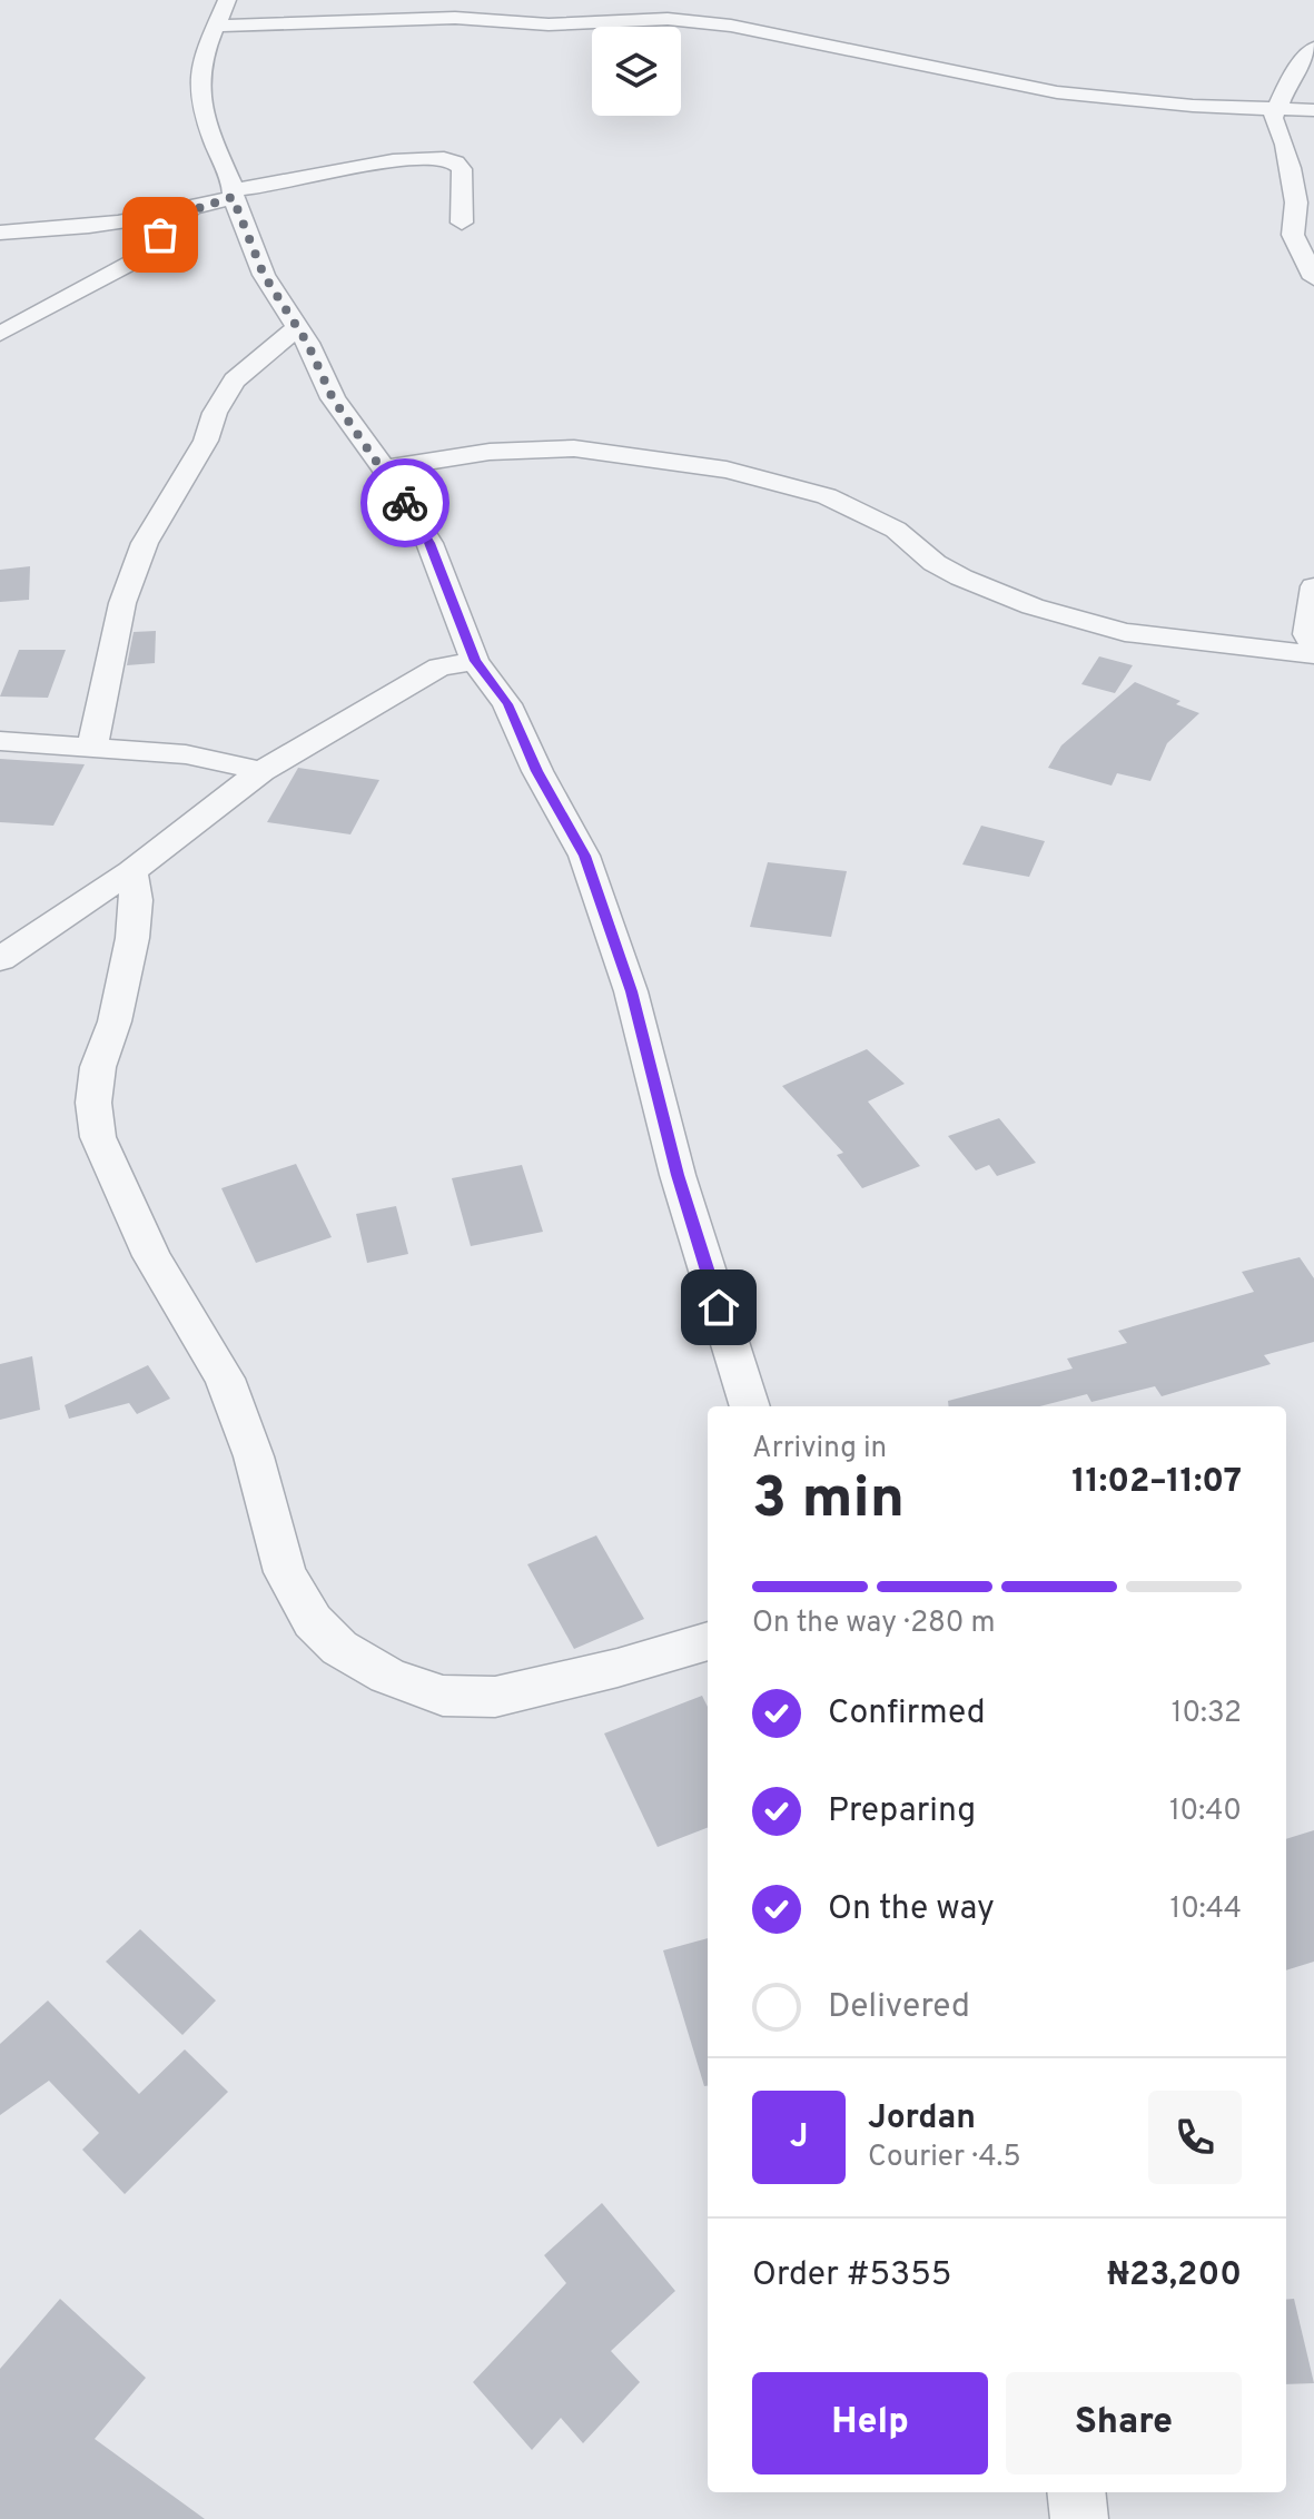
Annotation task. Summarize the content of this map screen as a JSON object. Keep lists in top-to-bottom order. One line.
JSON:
{"page":{"heading":["3 min","Arriving in","11:02–11:07"],"panel":["Jordan","Courier · 4.5","Order #5355","₦23,200"],"bar":"On the way · 280 m","list":[["Confirmed","10:32"],["Preparing","10:40"],["On the way","10:44"],"Delivered"],"round":"J","buttons":["Help","Share"]}}
